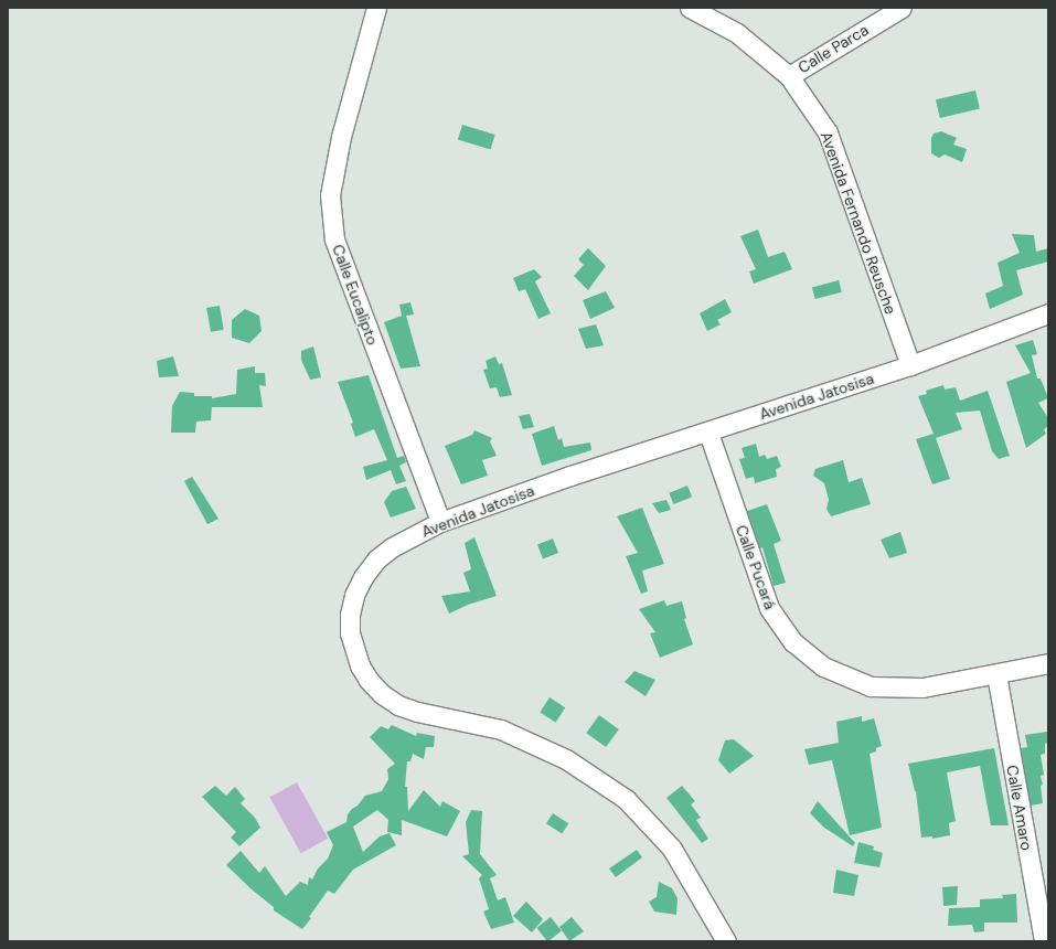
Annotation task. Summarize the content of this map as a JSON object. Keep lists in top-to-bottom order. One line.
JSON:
{"streets":{"street":["Calle Parca","Avenida Fernando Reusche","Calle Eucalipto","Avenida Jatosisa","Calle Pucará","Calle Amaro"]},"crossings":[["Calle Parca","Avenida Fernando Reusche"],["Avenida Fernando Reusche","Avenida Jatosisa"],["Calle Eucalipto","Avenida Jatosisa"],["Avenida Jatosisa","Calle Pucará"],["Calle Pucará","Calle Amaro"]]}
